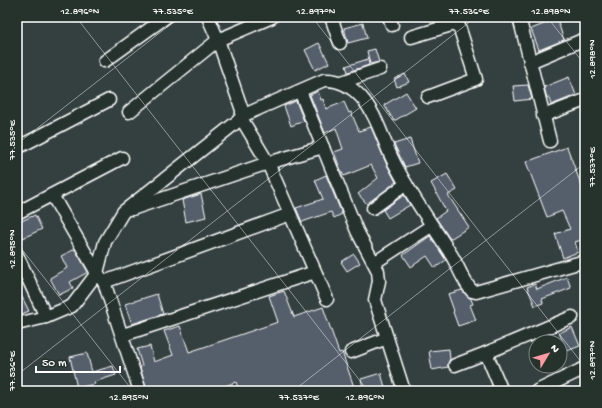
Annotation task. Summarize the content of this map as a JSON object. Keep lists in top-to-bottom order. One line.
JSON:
{"scale_bar":"50 m","north":"top right","coordinates":["12.896°N","77.535°E","12.897°N","77.536°E","12.898°N","77.537°E","12.895°N"]}
